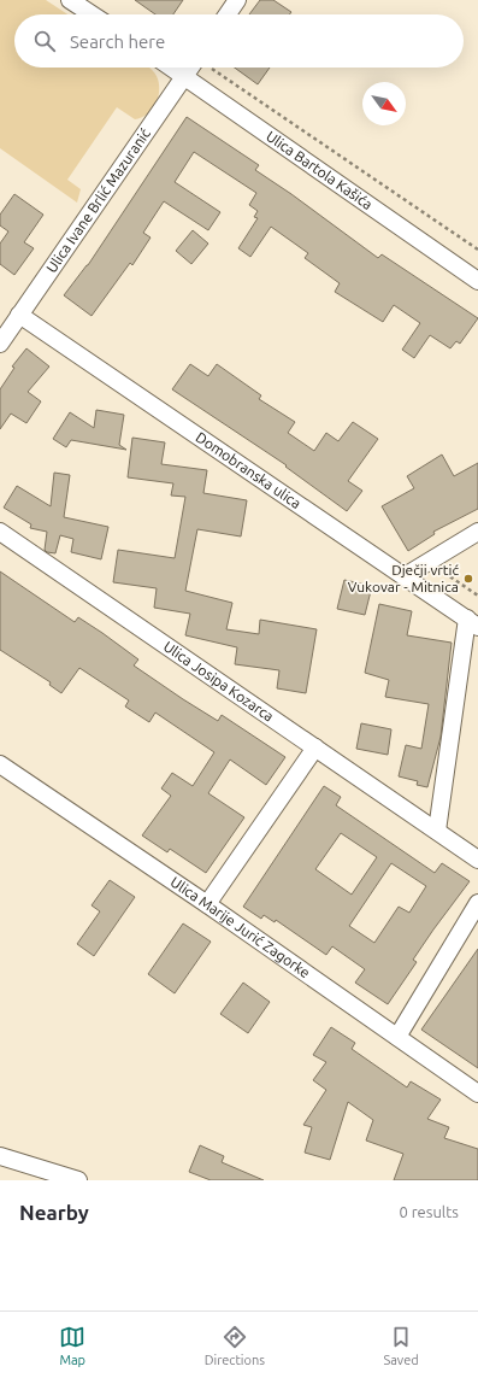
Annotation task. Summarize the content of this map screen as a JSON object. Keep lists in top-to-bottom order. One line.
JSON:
{"streets":{"street":["Ulica Bartola Kašića","Ulica Ivane Brlić Mazuranić","Domobranska ulica","Ulica Josipa Kozarca","Ulica Marije Jurić Zagorke"]},"crossings":[["Ulica Bartola Kašića","Ulica Ivane Brlić Mazuranić"],["Ulica Ivane Brlić Mazuranić","Domobranska ulica"]],"places":["Dječji vrtić Vukovar - Mitnica"],"north":"bottom right","page":{"search":"Search here","heading":["Nearby","0 results"],"nav":["Map","Directions","Saved"]}}
